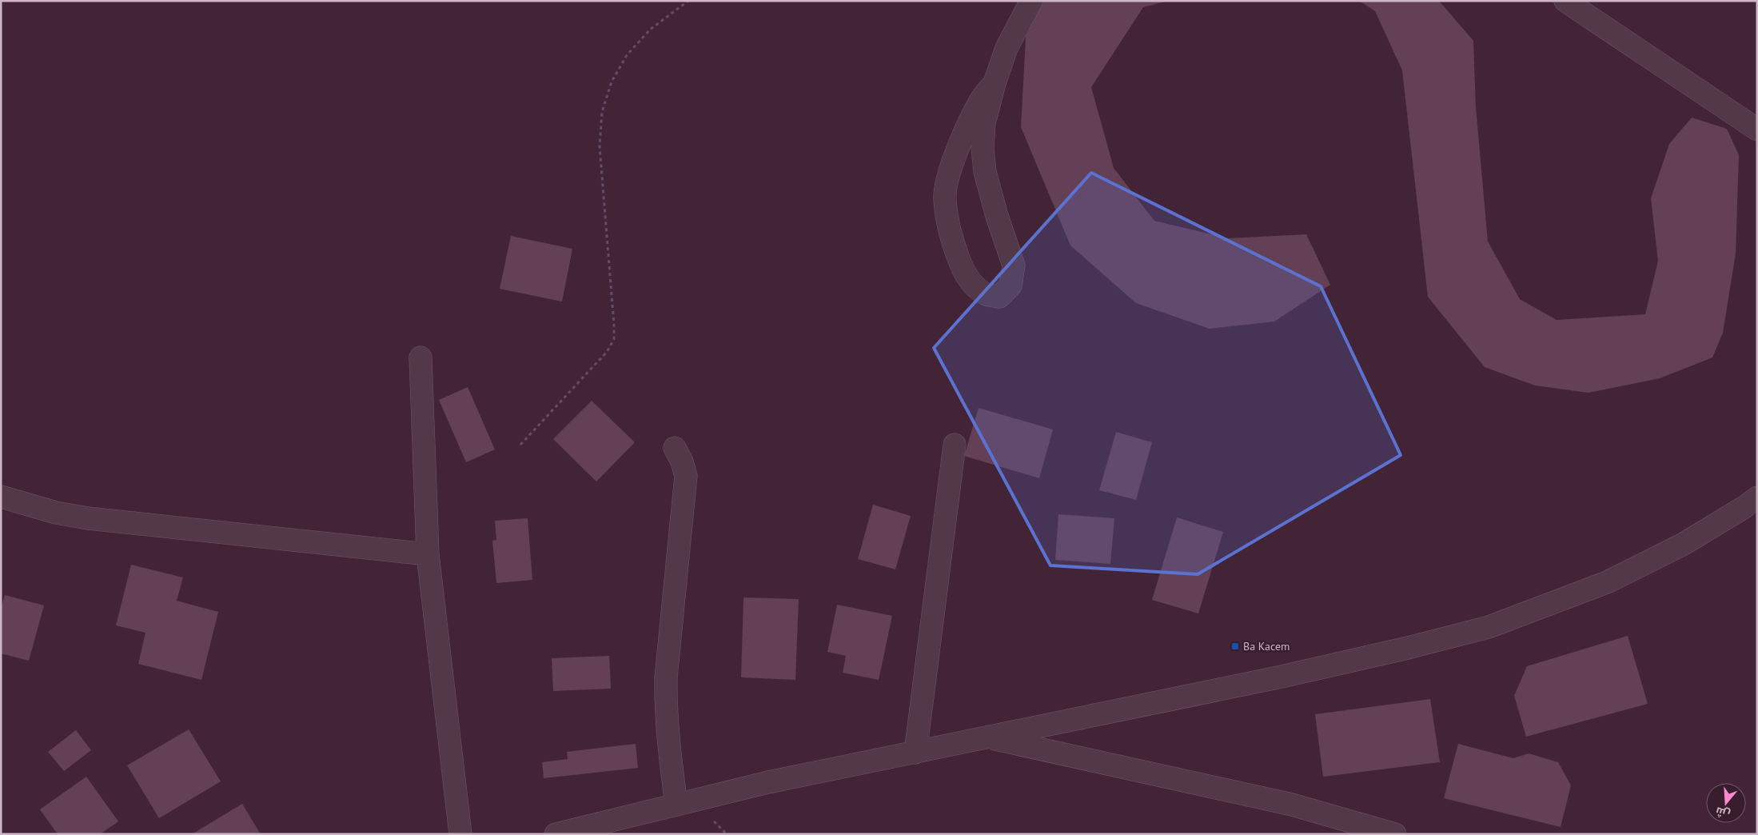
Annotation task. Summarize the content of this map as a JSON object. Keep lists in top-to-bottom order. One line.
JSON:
{"places":{"transit":["Ba Kacem"]},"north":"bottom"}
